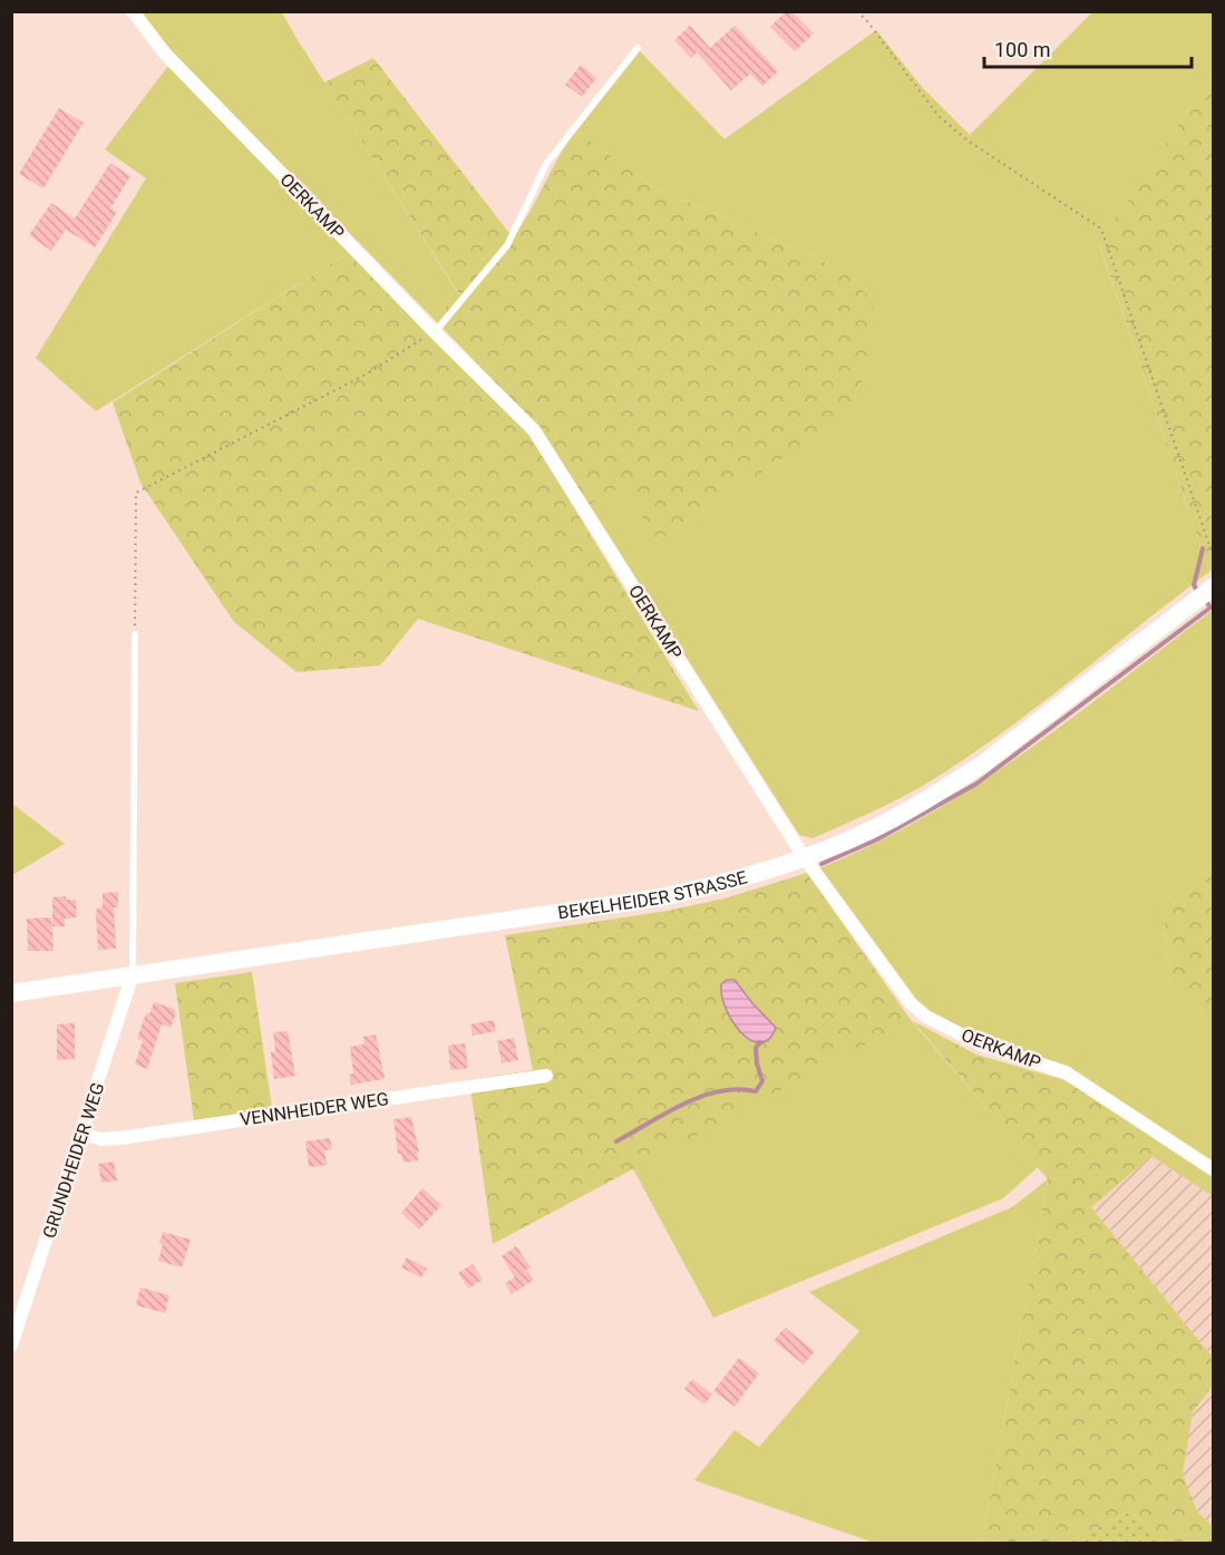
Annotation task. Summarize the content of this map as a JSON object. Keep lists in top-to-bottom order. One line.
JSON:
{"streets":{"street":["OERKAMP","BEKELHEIDER STRASSE","VENNHEIDER WEG","GRUNDHEIDER WEG"]},"crossings":[["OERKAMP","BEKELHEIDER STRASSE"],["BEKELHEIDER STRASSE","GRUNDHEIDER WEG"],["VENNHEIDER WEG","GRUNDHEIDER WEG"]],"scale_bar":"100 m"}
